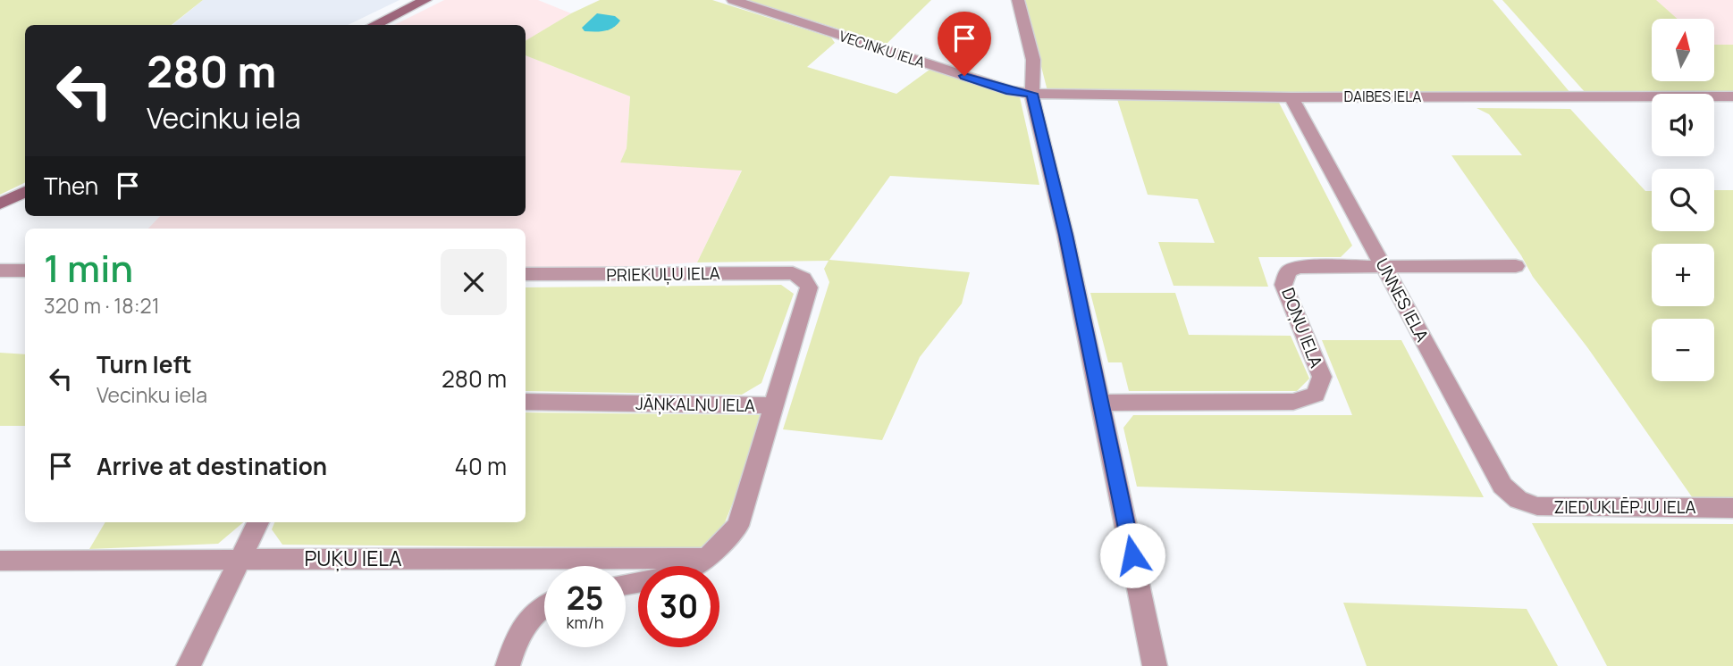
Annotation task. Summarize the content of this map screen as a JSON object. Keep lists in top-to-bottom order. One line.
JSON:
{"streets":{"street":["VECINKU IELA","DAIBES IELA","PRIEKUĻU IELA","UNNES IELA","DOŅU IELA","JĀŅKALNU IELA","ZIEDUKLĒPJU IELA","PUĶU IELA"]},"crossings":[["VECINKU IELA","DAIBES IELA"],["DAIBES IELA","UNNES IELA"],["PRIEKUĻU IELA","JĀŅKALNU IELA"],["UNNES IELA","DOŅU IELA"],["UNNES IELA","ZIEDUKLĒPJU IELA"]],"north":"top","page":{"map_buttons":["+","−"],"turn":["280 m","Vecinku iela"],"then":"Then","heading":["1 min","320 m · 18:21"],"list":[{"name":"Turn left","note":"Vecinku iela","value":"280 m"},{"name":"Arrive at destination","value":"40 m"}],"speed":"25 km/h","limit":"30"}}
